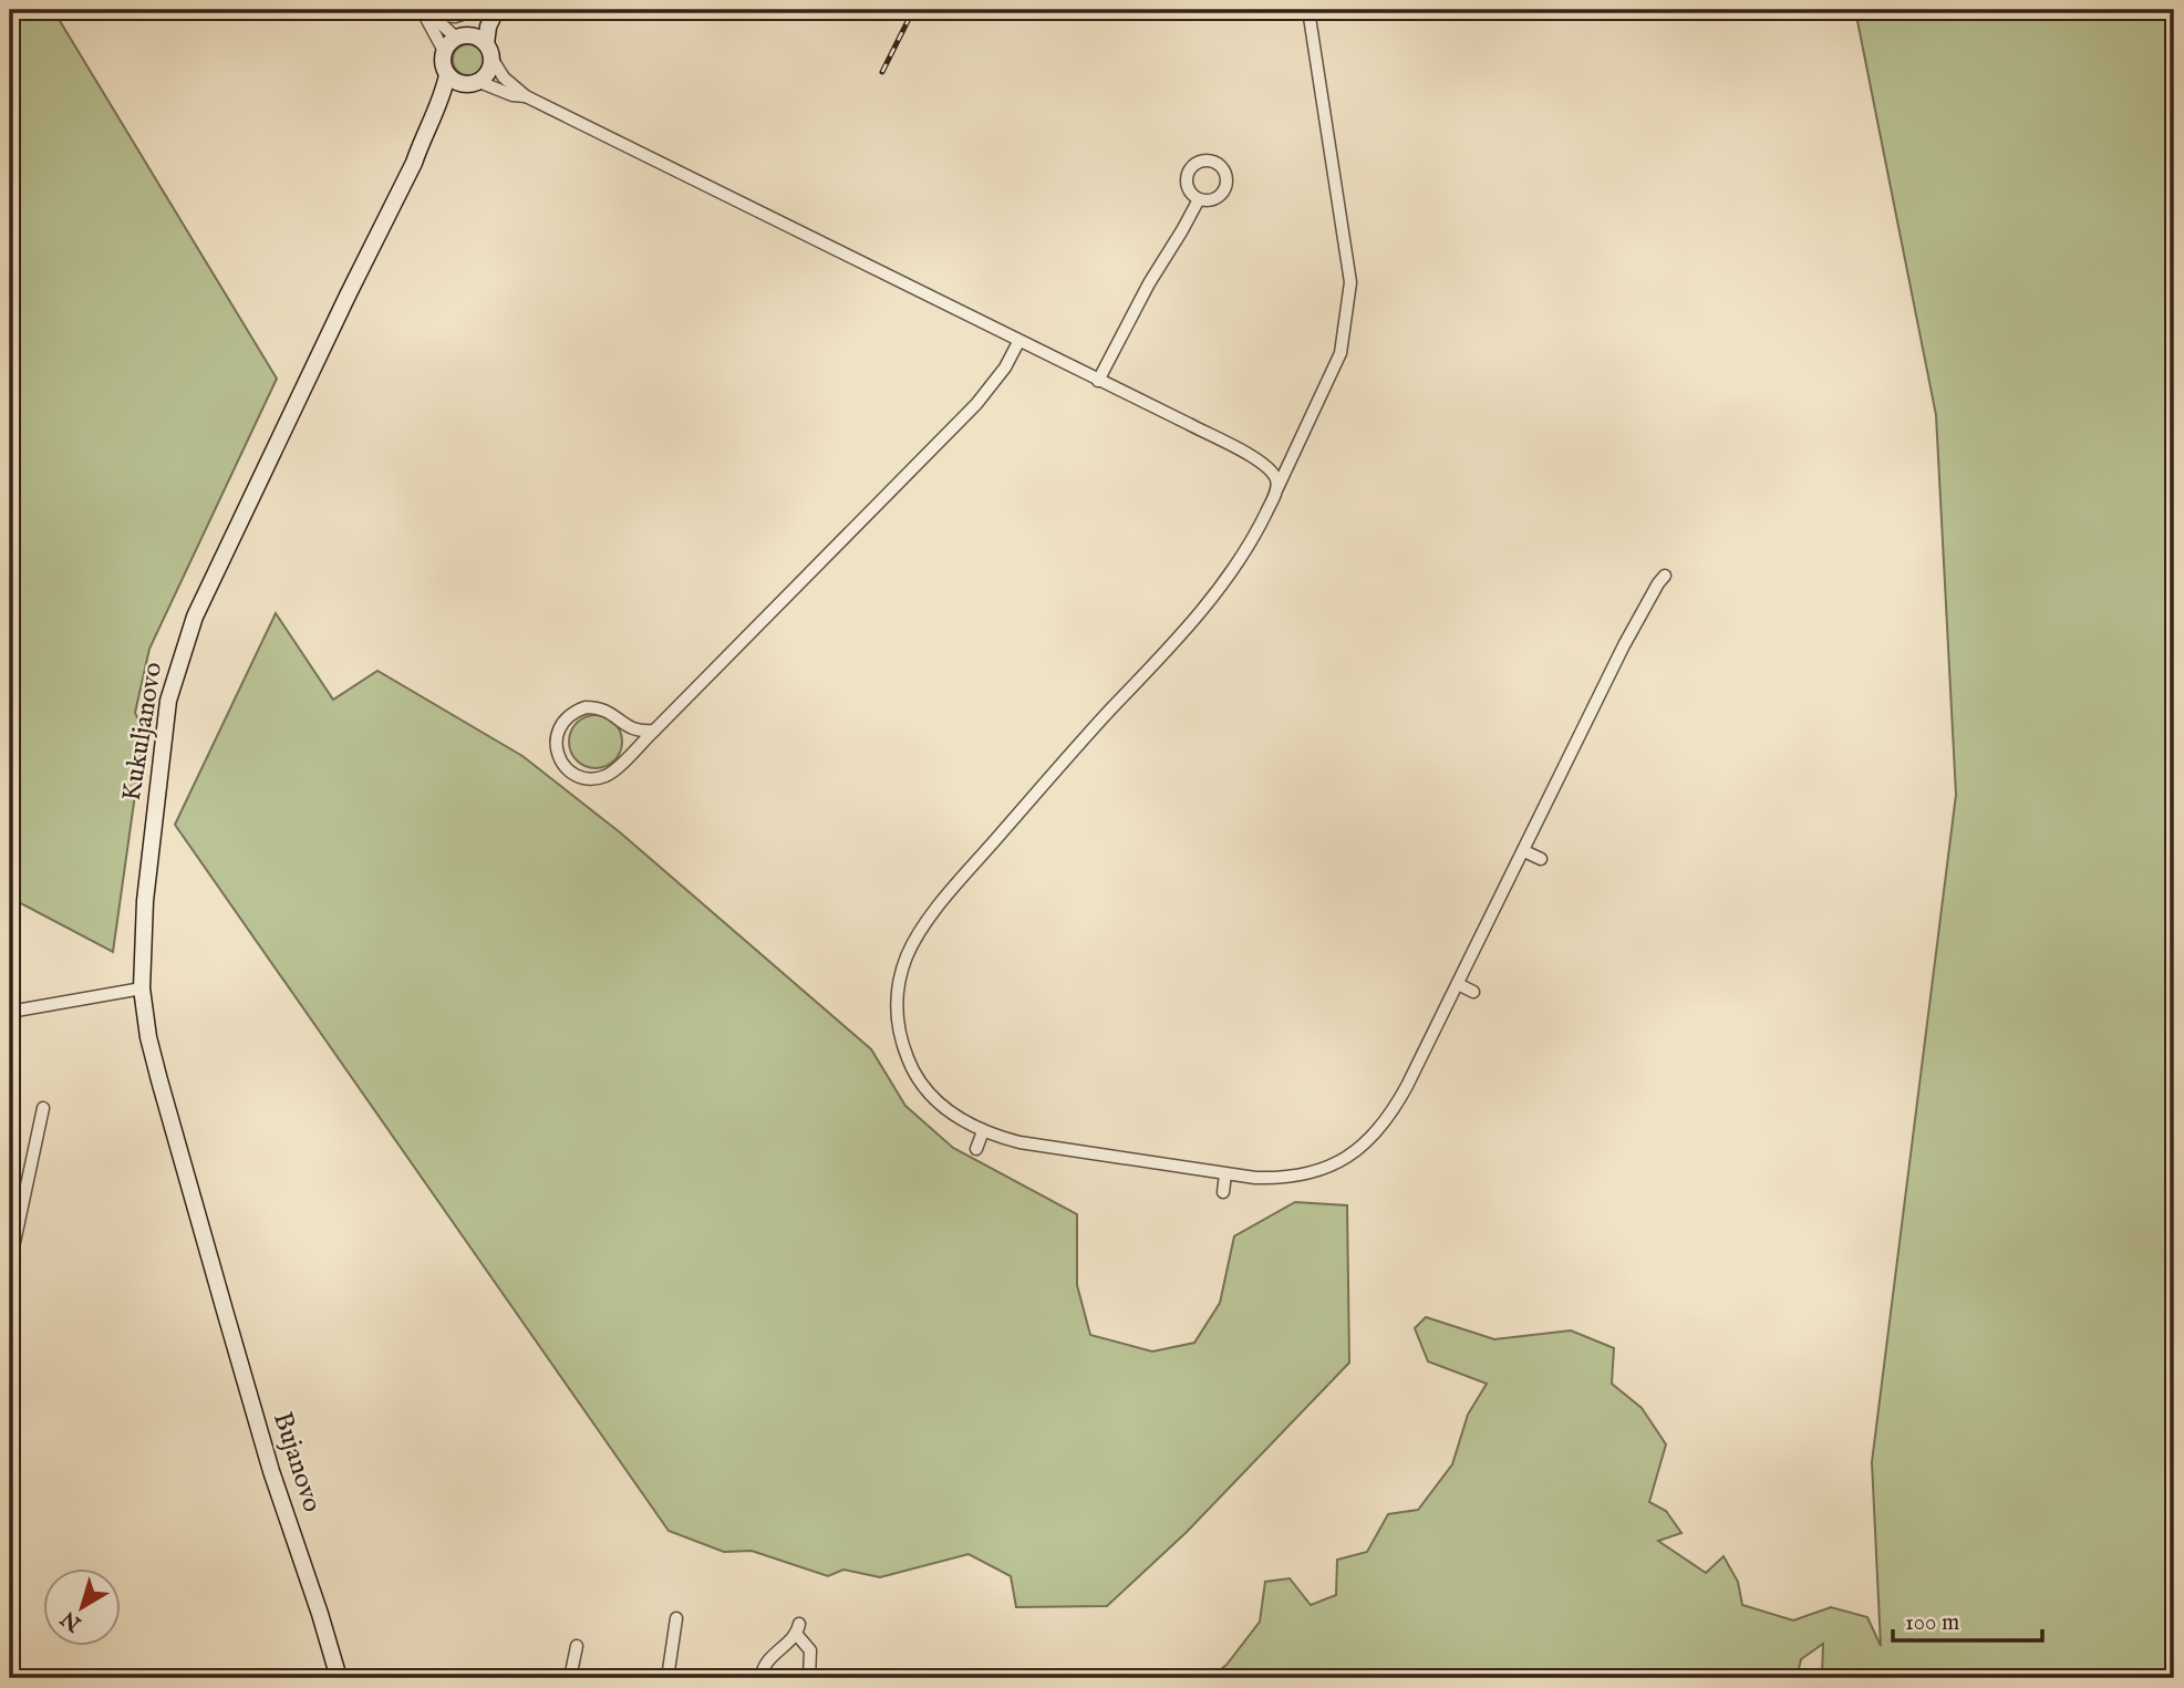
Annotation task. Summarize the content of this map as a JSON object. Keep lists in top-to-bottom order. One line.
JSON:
{"streets":{"main road":["Kukuljanovo","Bujanovo"]},"crossings":[["Kukuljanovo","Bujanovo"]],"scale_bar":"100 m","north":"bottom left"}
